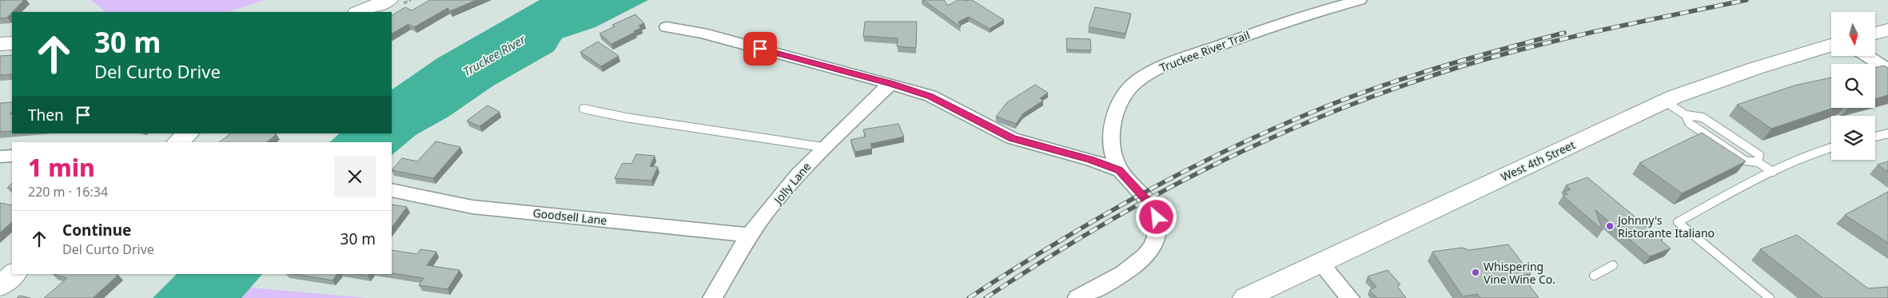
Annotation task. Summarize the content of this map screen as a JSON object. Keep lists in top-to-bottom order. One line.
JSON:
{"streets":{"main road":["West 4th Street"],"street":["Truckee River Trail","Jolly Lane","Goodsell Lane"]},"crossings":[["Jolly Lane","Goodsell Lane"]],"water":["Truckee River"],"places":["Johnny's Ristorante Italiano","Whispering Vine Wine Co."],"north":"bottom","page":{"turn":["30 m","Del Curto Drive"],"then":"Then","heading":["1 min","220 m · 16:34"],"list":[{"name":"Continue","note":"Del Curto Drive","value":"30 m"}]}}
